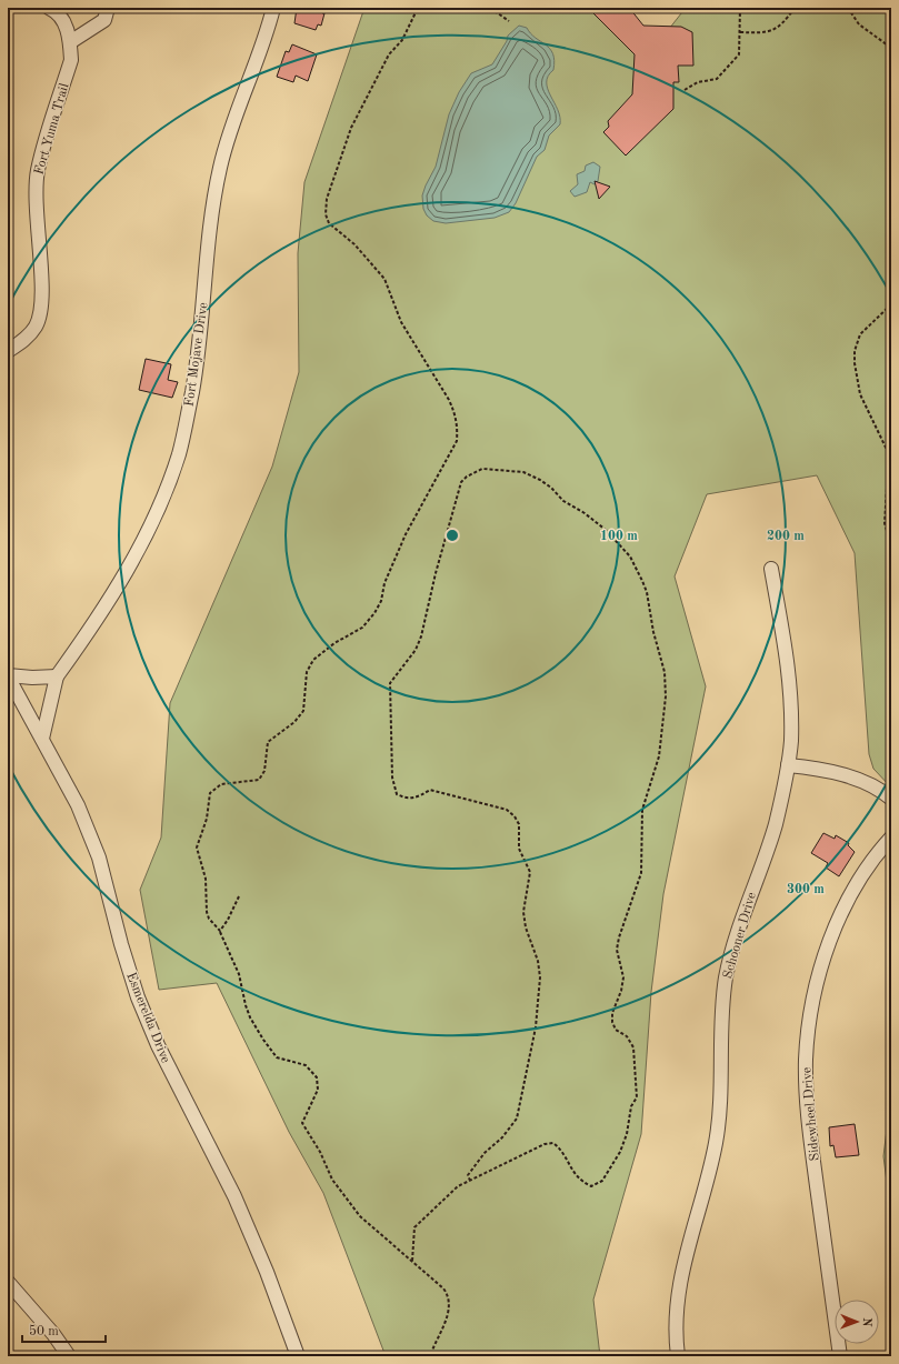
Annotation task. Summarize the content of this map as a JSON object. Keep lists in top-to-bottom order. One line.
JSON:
{"streets":{"street":["Fort Yuma Trail","Fort Mojave Drive","Schooner Drive","Esmerelda Drive","Sidewheel Drive"]},"scale_bar":"50 m","north":"right","rings":["100 m","200 m","300 m"]}
